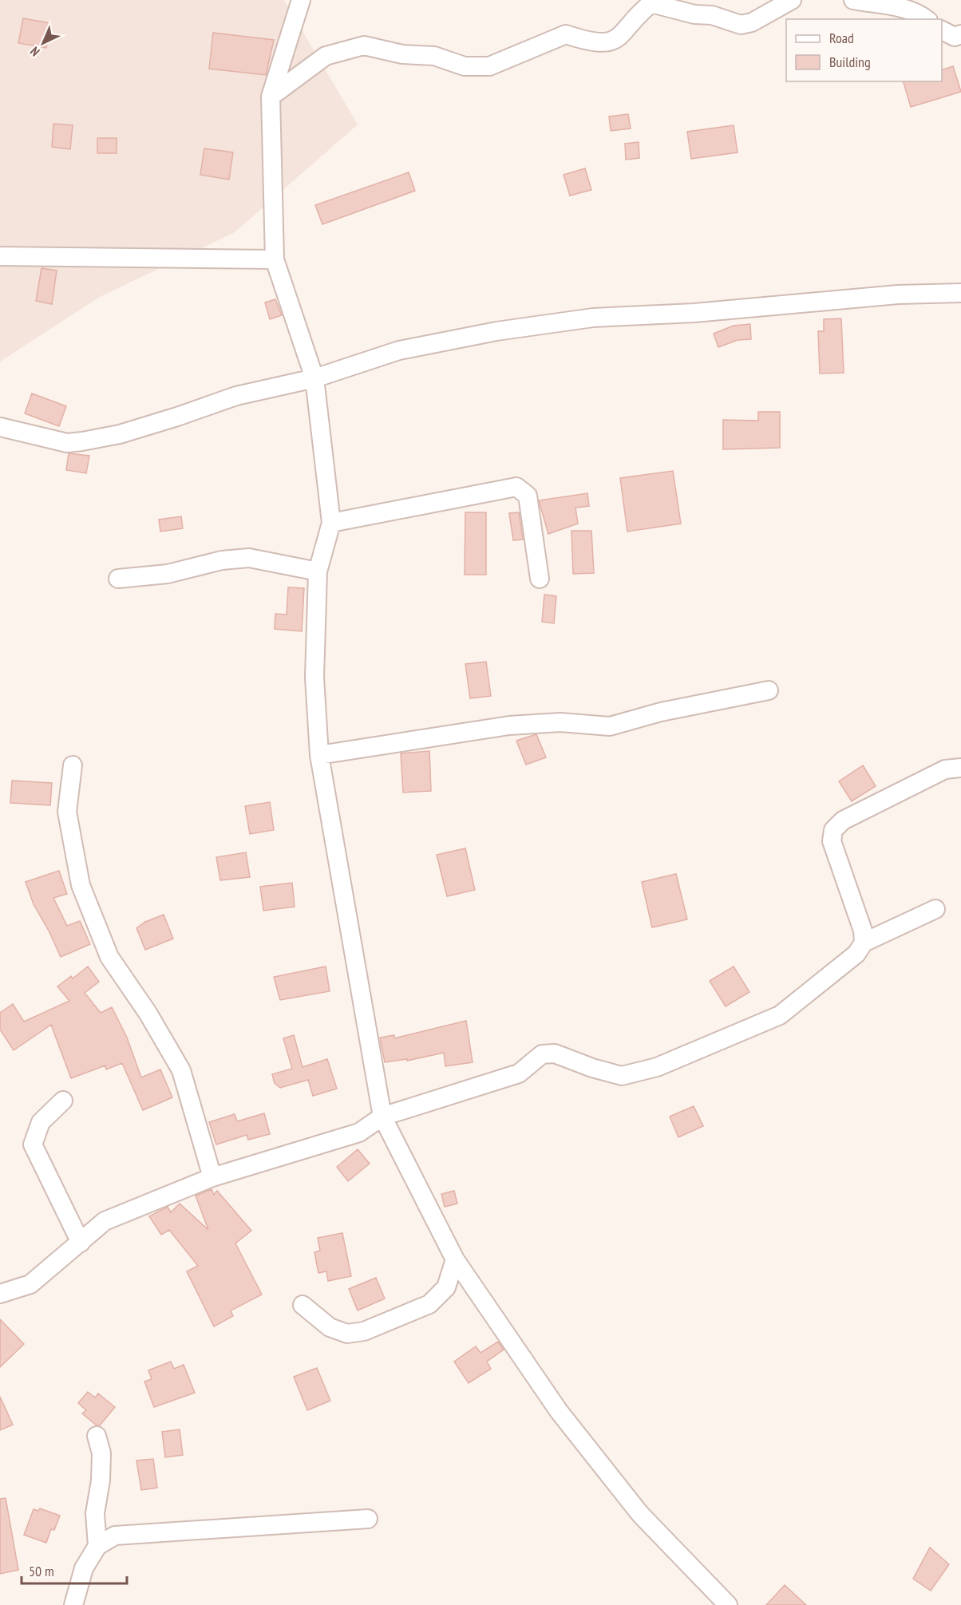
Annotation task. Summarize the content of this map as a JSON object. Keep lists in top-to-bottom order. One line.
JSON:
{"legend":["Road","Building"],"scale_bar":"50 m","north":"bottom left"}
